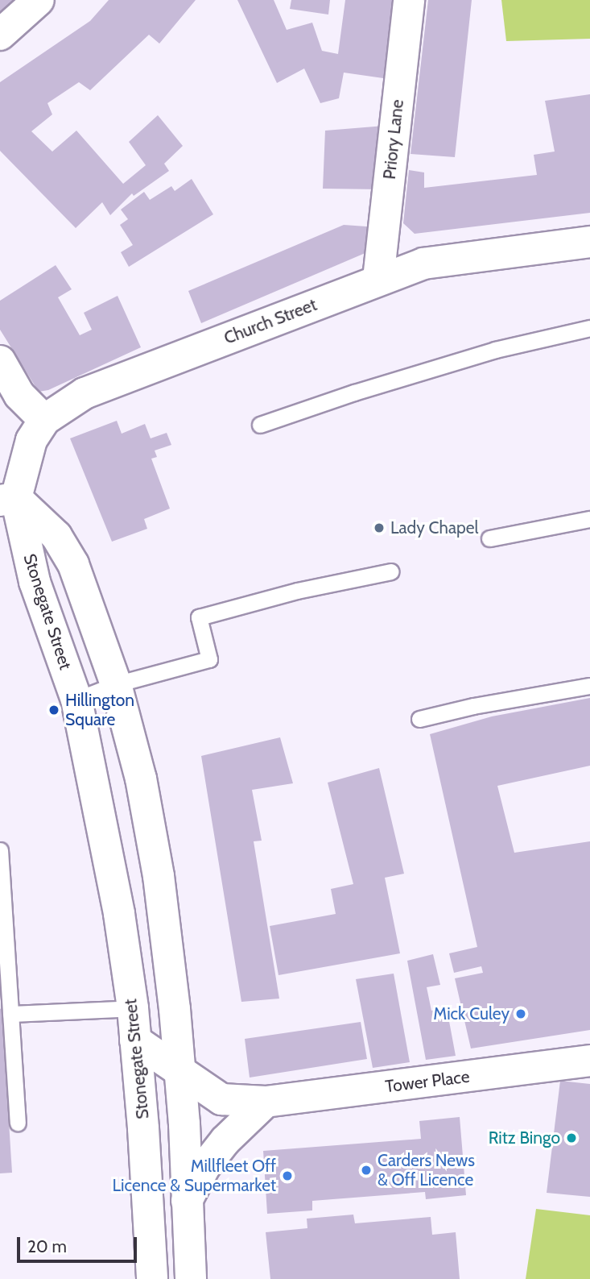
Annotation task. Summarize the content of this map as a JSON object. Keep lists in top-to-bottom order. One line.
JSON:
{"streets":{"street":["Priory Lane","Church Street","Stonegate Street","Tower Place"]},"crossings":[["Priory Lane","Church Street"],["Church Street","Stonegate Street"],["Stonegate Street","Tower Place"]],"places":["Lady Chapel","Hillington Square","Mick Culey","Ritz Bingo","Carders News & Off Licence","Millfleet Off Licence & Supermarket"],"scale_bar":"20 m"}
